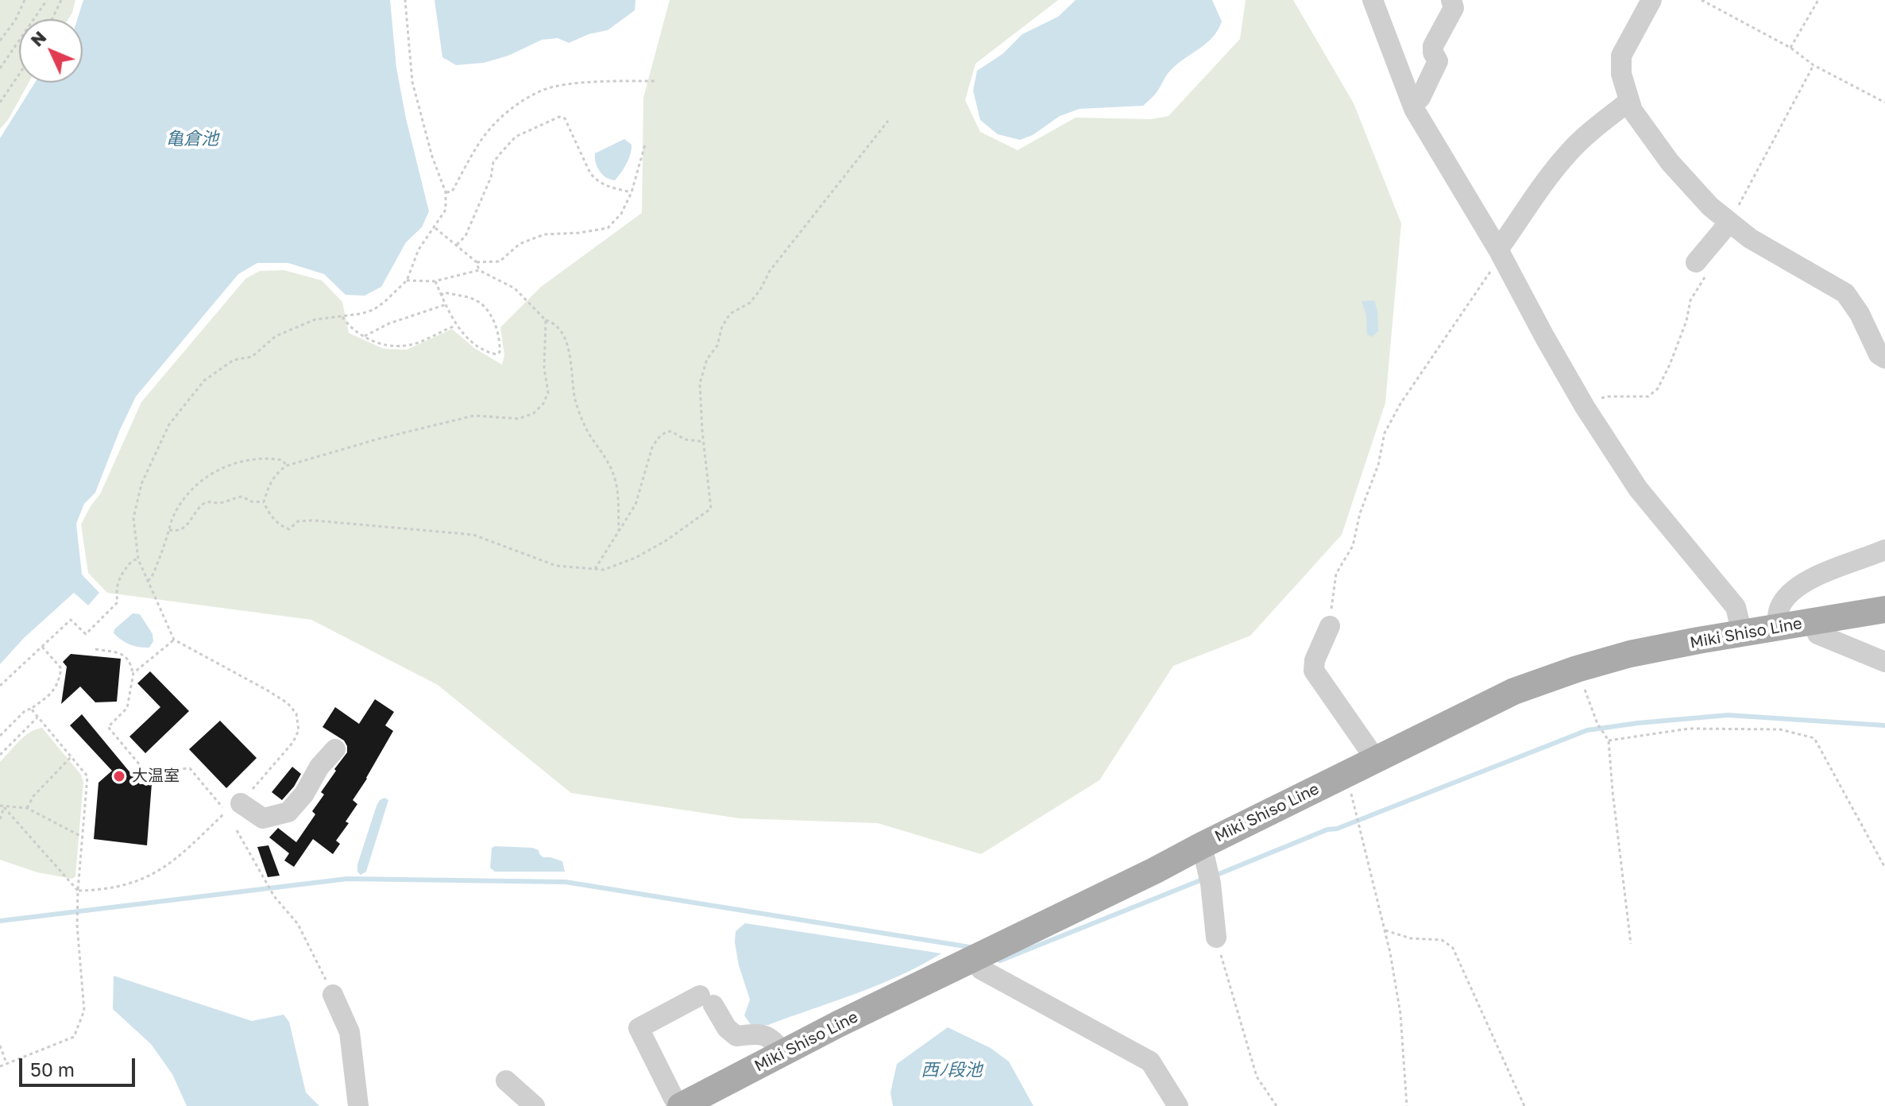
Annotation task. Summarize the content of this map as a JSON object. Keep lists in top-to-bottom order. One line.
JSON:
{"streets":{"main road":["Miki Shiso Line"]},"water":["亀倉池","西ﾉ段池"],"places":["大温室"],"scale_bar":"50 m","north":"top left"}
